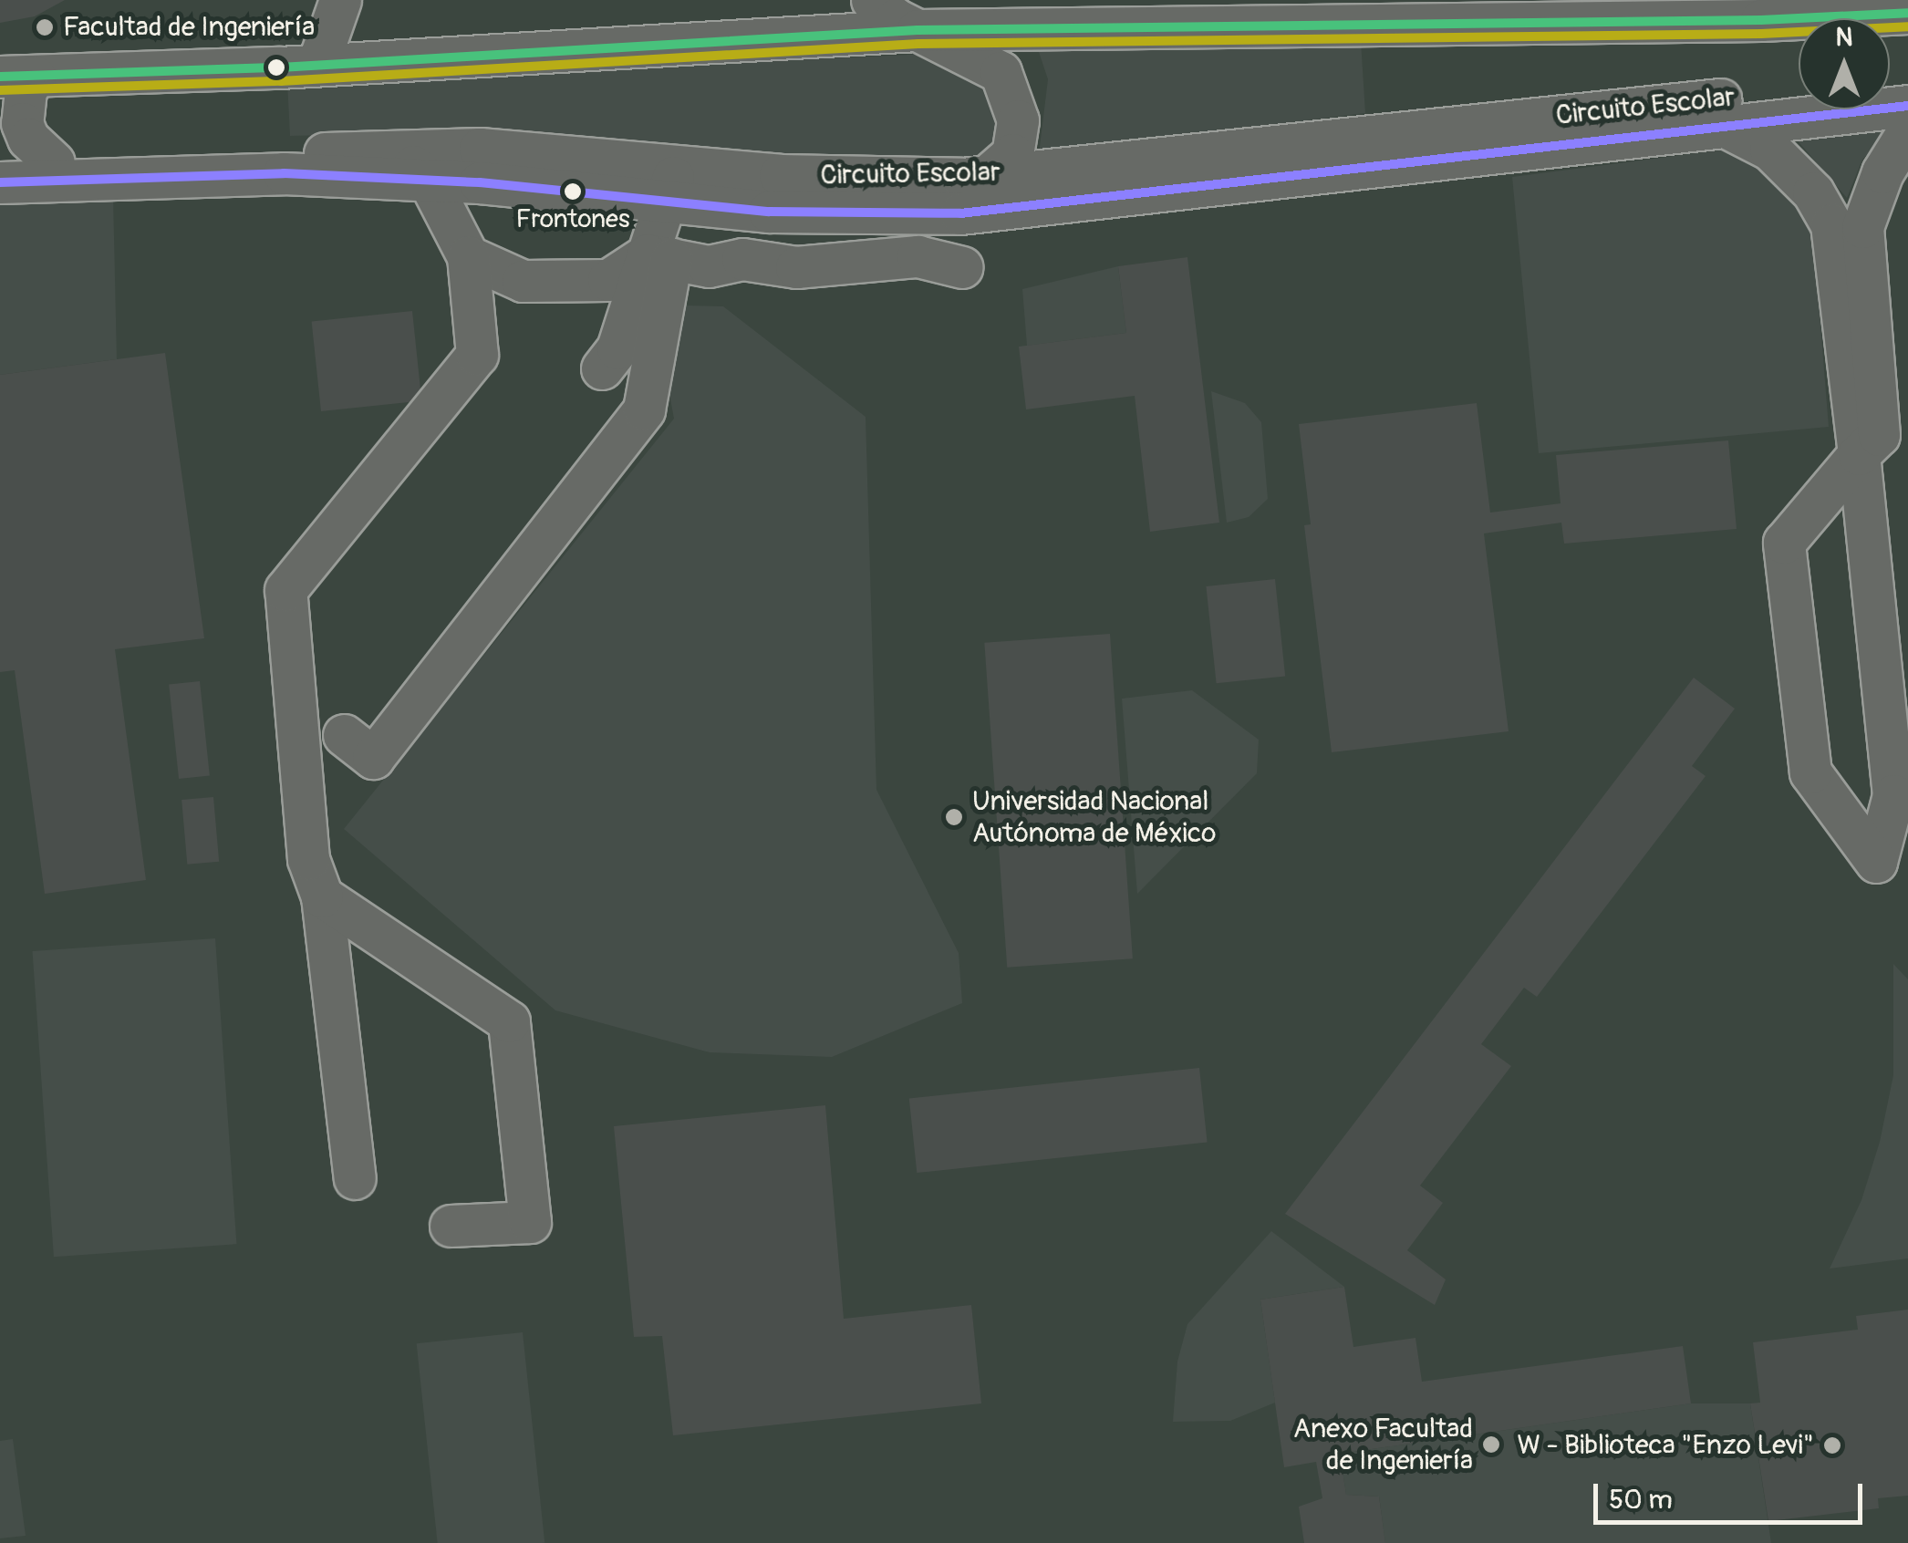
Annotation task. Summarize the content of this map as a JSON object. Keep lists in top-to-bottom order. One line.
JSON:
{"streets":{"street":["Circuito Escolar"]},"places":["Facultad de Ingeniería","Frontones","Universidad Nacional Autónoma de México","Anexo Facultad de Ingeniería","W - Biblioteca \"Enzo Levi\""],"scale_bar":"50 m","north":"top"}
